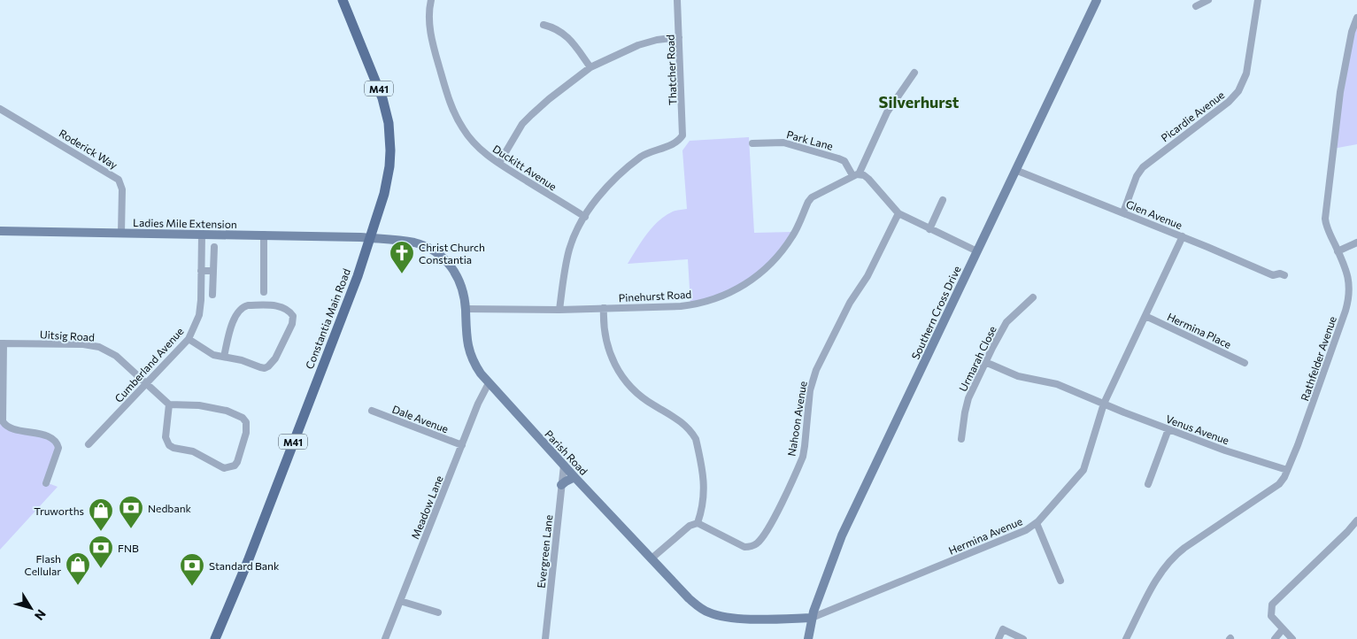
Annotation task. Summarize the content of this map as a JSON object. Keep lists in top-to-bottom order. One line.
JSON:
{"streets":{"main road":["M41","Constantia Main Road"],"street":["Thatcher Road","Picardie Avenue","Park Lane","Roderick Way","Duckitt Avenue","Glen Avenue","Ladies Mile Extension","Pinehurst Road","Southern Cross Drive","Hermina Place","Uitsig Road","Urmarah Close","Rathfelder Avenue","Cumberland Avenue","Dale Avenue","Nahoon Avenue","Venus Avenue","Parish Road","Meadow Lane","Hermina Avenue","Evergreen Lane"]},"crossings":[["Thatcher Road","Duckitt Avenue"],["Picardie Avenue","Glen Avenue"],["Park Lane","Pinehurst Road"],["Roderick Way","Ladies Mile Extension"],["Glen Avenue","Southern Cross Drive"],["Glen Avenue","Hermina Avenue"],["Ladies Mile Extension","Constantia Main Road"],["Ladies Mile Extension","Cumberland Avenue"],["Ladies Mile Extension","Parish Road"],["Pinehurst Road","Parish Road"],["Southern Cross Drive","Parish Road"],["Southern Cross Drive","Hermina Avenue"],["Constantia Main Road","Parish Road"],["Hermina Place","Hermina Avenue"],["Uitsig Road","Cumberland Avenue"],["Urmarah Close","Venus Avenue"],["Rathfelder Avenue","Venus Avenue"],["Dale Avenue","Meadow Lane"],["Venus Avenue","Hermina Avenue"],["Parish Road","Meadow Lane"],["Parish Road","Hermina Avenue"],["Parish Road","Evergreen Lane"]],"districts":["Silverhurst"],"places":{"church":["Christ Church Constantia"],"bank":["Nedbank","FNB","Standard Bank"],"shop":["Truworths","Flash Cellular"]},"north":"bottom right"}
